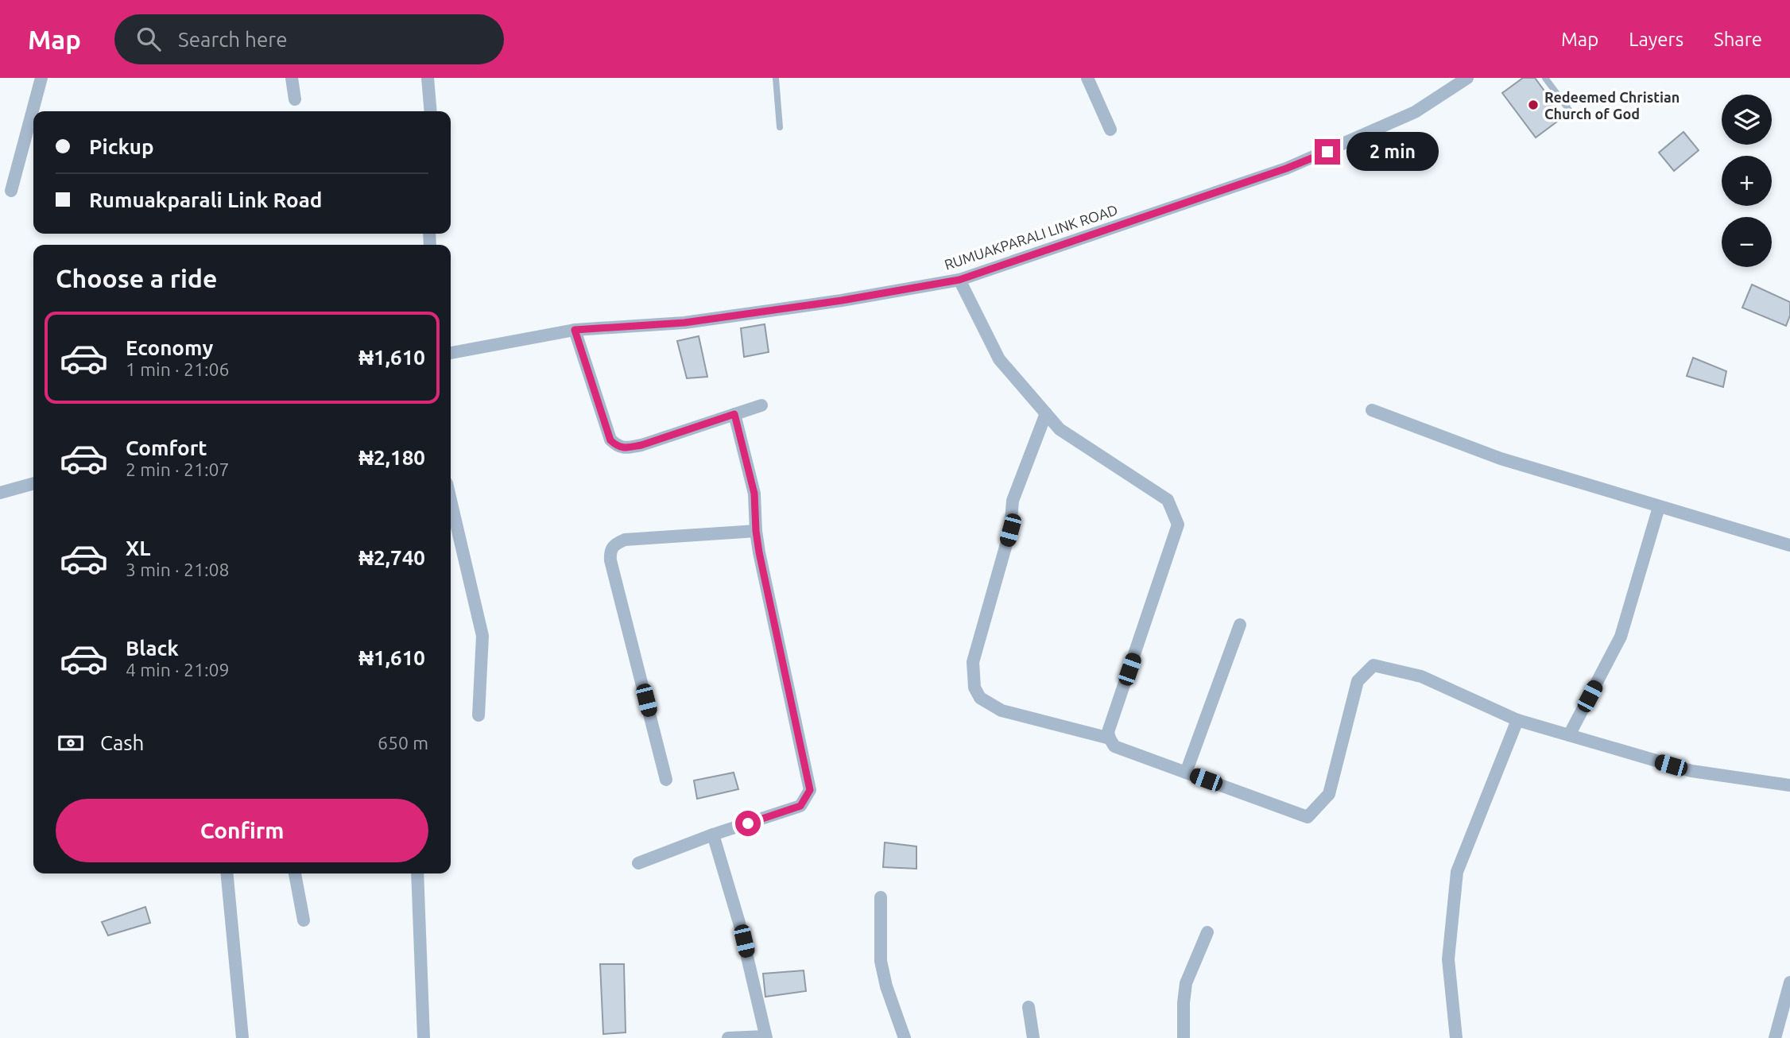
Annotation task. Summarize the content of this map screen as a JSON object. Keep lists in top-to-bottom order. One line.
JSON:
{"streets":{"street":["RUMUAKPARALI LINK ROAD"]},"places":["Redeemed Christian Church of God"],"page":{"header":"Map","search":"Search here","nav":["Map","Layers","Share"],"map_buttons":["+","−"],"banner":["Pickup","Rumuakparali Link Road"],"bubble":"2 min","heading":"Choose a ride","list":[{"name":"Economy","note":"1 min · 21:06","value":"₦1,610"},{"name":"Comfort","note":"2 min · 21:07","value":"₦2,180"},{"name":"XL","note":"3 min · 21:08","value":"₦2,740"},{"name":"Black","note":"4 min · 21:09","value":"₦1,610"}],"pay":["Cash","650 m"],"buttons":"Confirm"}}
